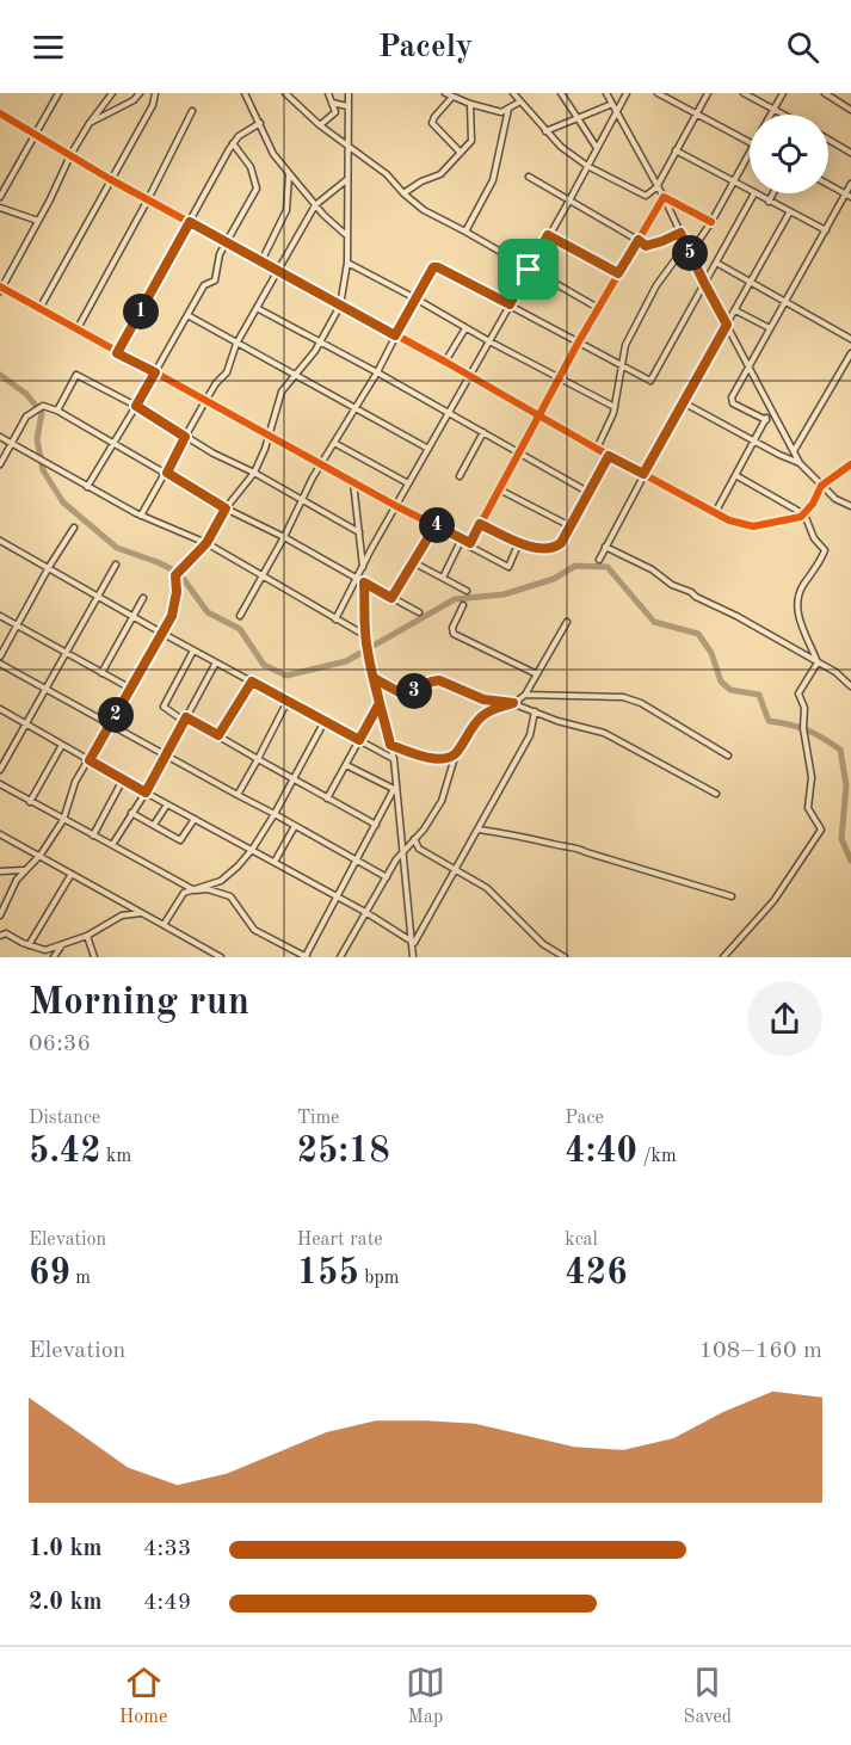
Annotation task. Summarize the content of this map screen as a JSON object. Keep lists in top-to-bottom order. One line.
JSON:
{"page":{"header":"Pacely","pins":["5","1","4","3","2"],"heading":["Morning run","06:36"],"stats":[["Distance","5.42 km"],["Time","25:18"],["Pace","4:40 /km"],["Elevation","69 m"],["Heart rate","155 bpm"],["kcal","426"]],"chart":["Elevation","108–160 m"],"list":[{"name":"1.0 km","note":"4:33"},{"name":"2.0 km","note":"4:49"}],"tabs":["Home","Map","Saved"]}}
